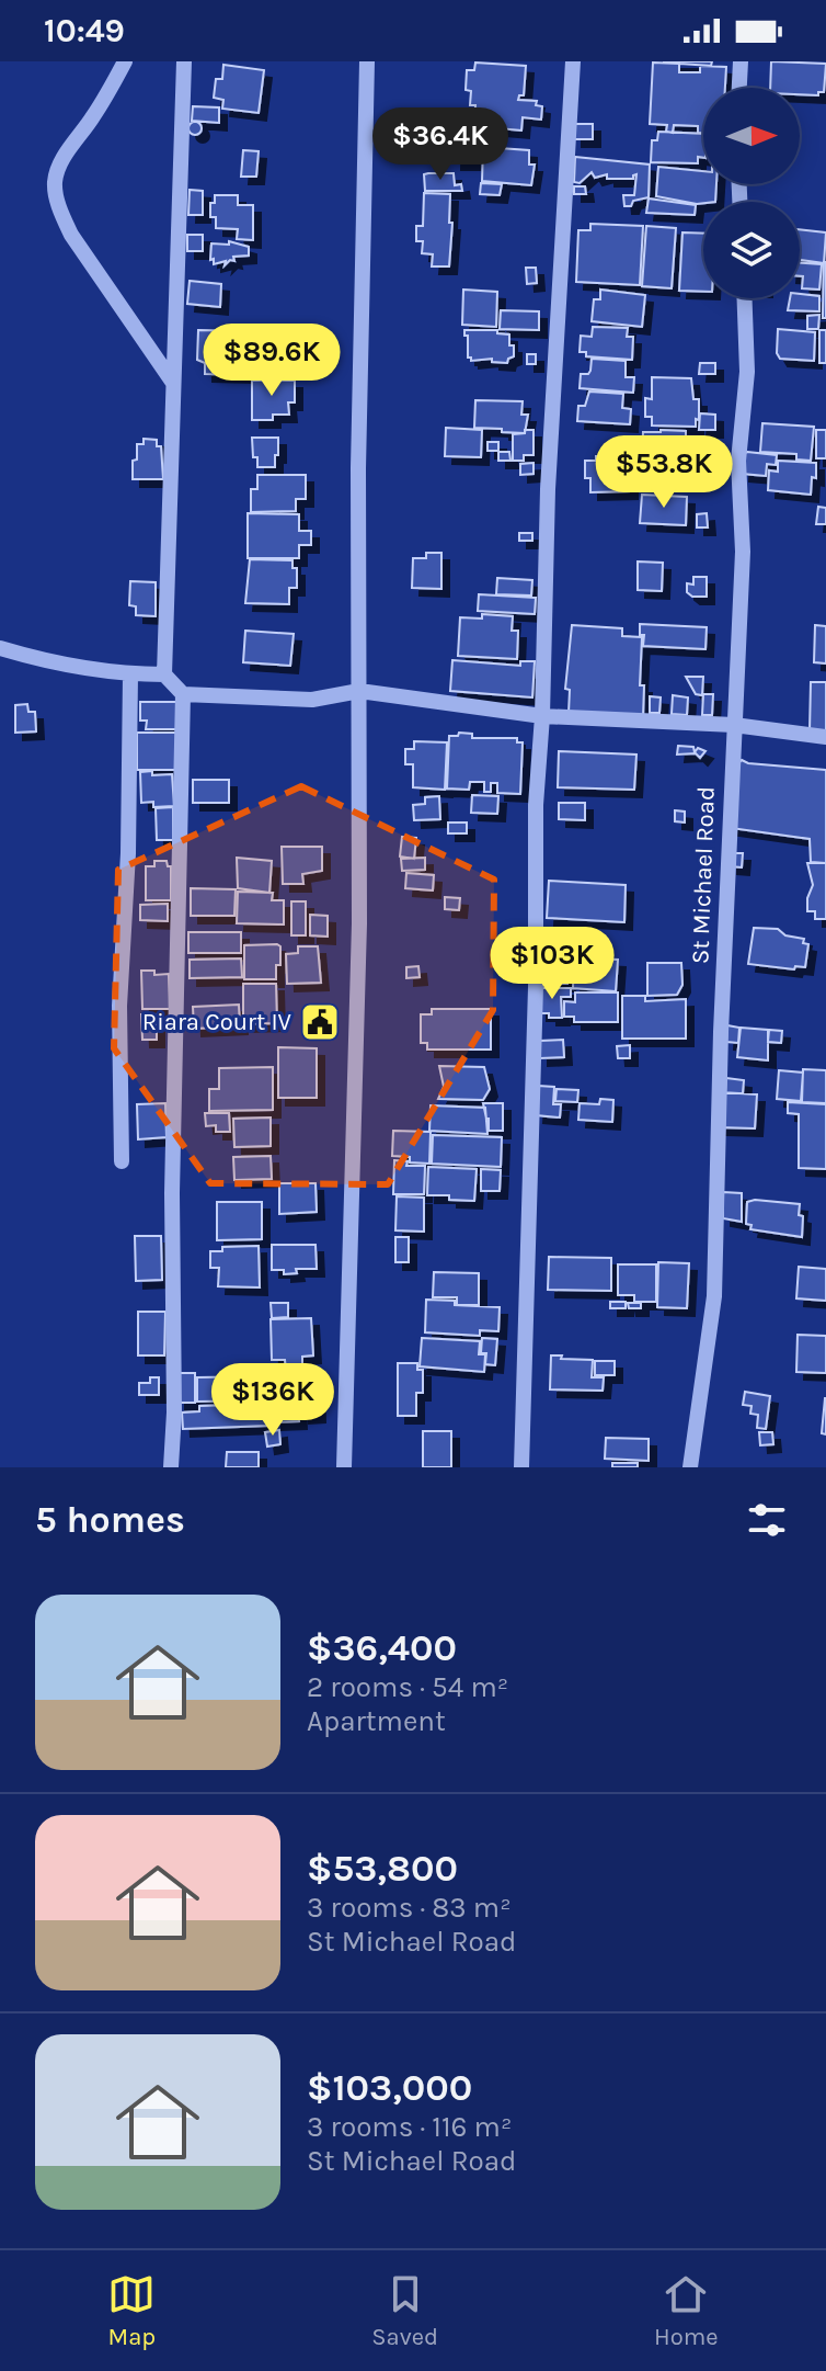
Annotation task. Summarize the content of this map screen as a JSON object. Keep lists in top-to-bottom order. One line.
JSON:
{"streets":{"street":["St Michael Road"]},"places":{"public building":["Riara Court IV"]},"north":"right","page":{"status":"10:49","price":["$36.4K","$89.6K","$53.8K","$103K","$136K"],"heading":"5 homes","list":[{"name":"$36,400","note":"2 rooms · 54 m² · Apartment"},{"name":"$53,800","note":"3 rooms · 83 m² · St Michael Road"},{"name":"$103,000","note":"3 rooms · 116 m² · St Michael Road"}],"tabs":["Map","Saved","Home"]}}
